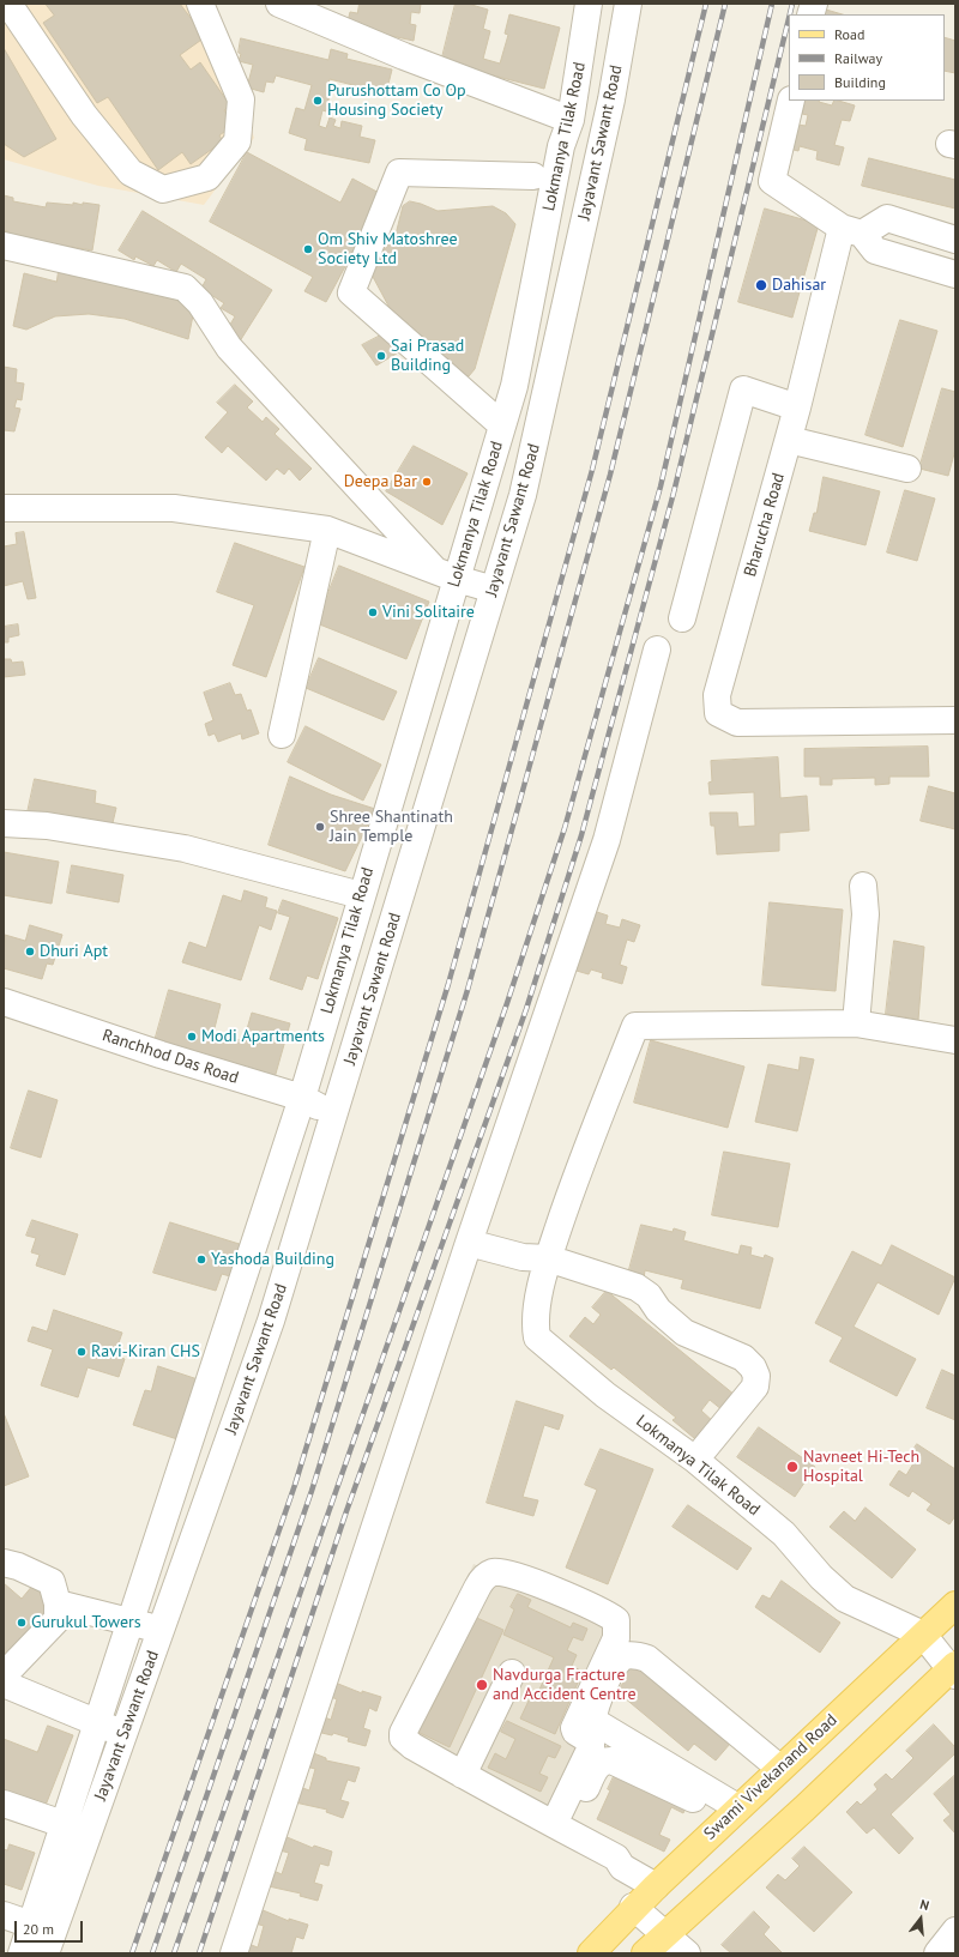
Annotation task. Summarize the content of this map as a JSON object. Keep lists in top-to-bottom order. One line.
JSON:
{"streets":{"main road":["Swami Vivekanand Road"],"street":["Lokmanya Tilak Road","Jayavant Sawant Road","Bharucha Road","Ranchhod Das Road"]},"crossings":[["Lokmanya Tilak Road","Jayavant Sawant Road"],["Lokmanya Tilak Road","Ranchhod Das Road"],["Lokmanya Tilak Road","Swami Vivekanand Road"],["Jayavant Sawant Road","Ranchhod Das Road"]],"places":["Purushottam Co Op Housing Society","Om Shiv Matoshree Society Ltd","Dahisar","Sai Prasad Building","Deepa Bar","Vini Solitaire","Shree Shantinath Jain Temple","Dhuri Apt","Modi Apartments","Yashoda Building","Ravi-Kiran CHS","Navneet Hi-Tech Hospital","Gurukul Towers","Navdurga Fracture and Accident Centre"],"legend":["Road","Railway","Building"],"scale_bar":"20 m","north":"top"}
